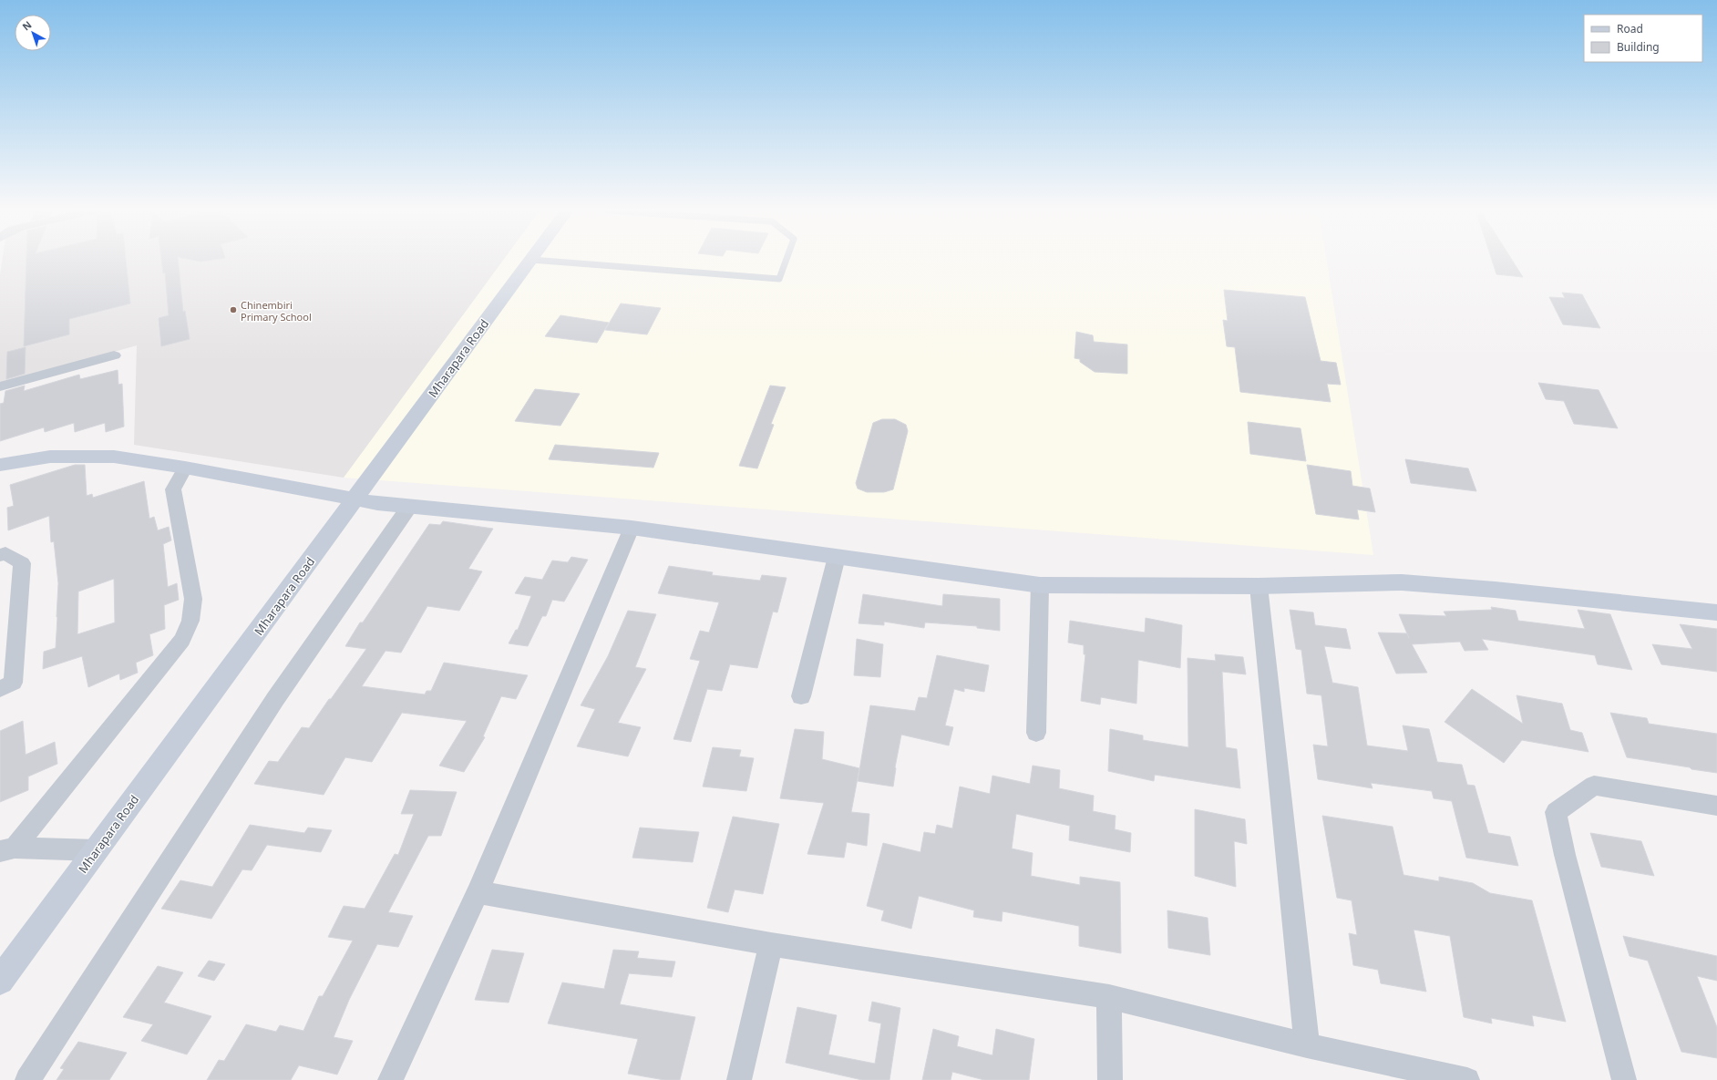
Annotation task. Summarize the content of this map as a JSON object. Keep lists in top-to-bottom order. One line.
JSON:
{"streets":{"street":["Mharapara Road"]},"places":["Chinembiri Primary School"],"legend":["Road","Building"],"north":"top left"}
